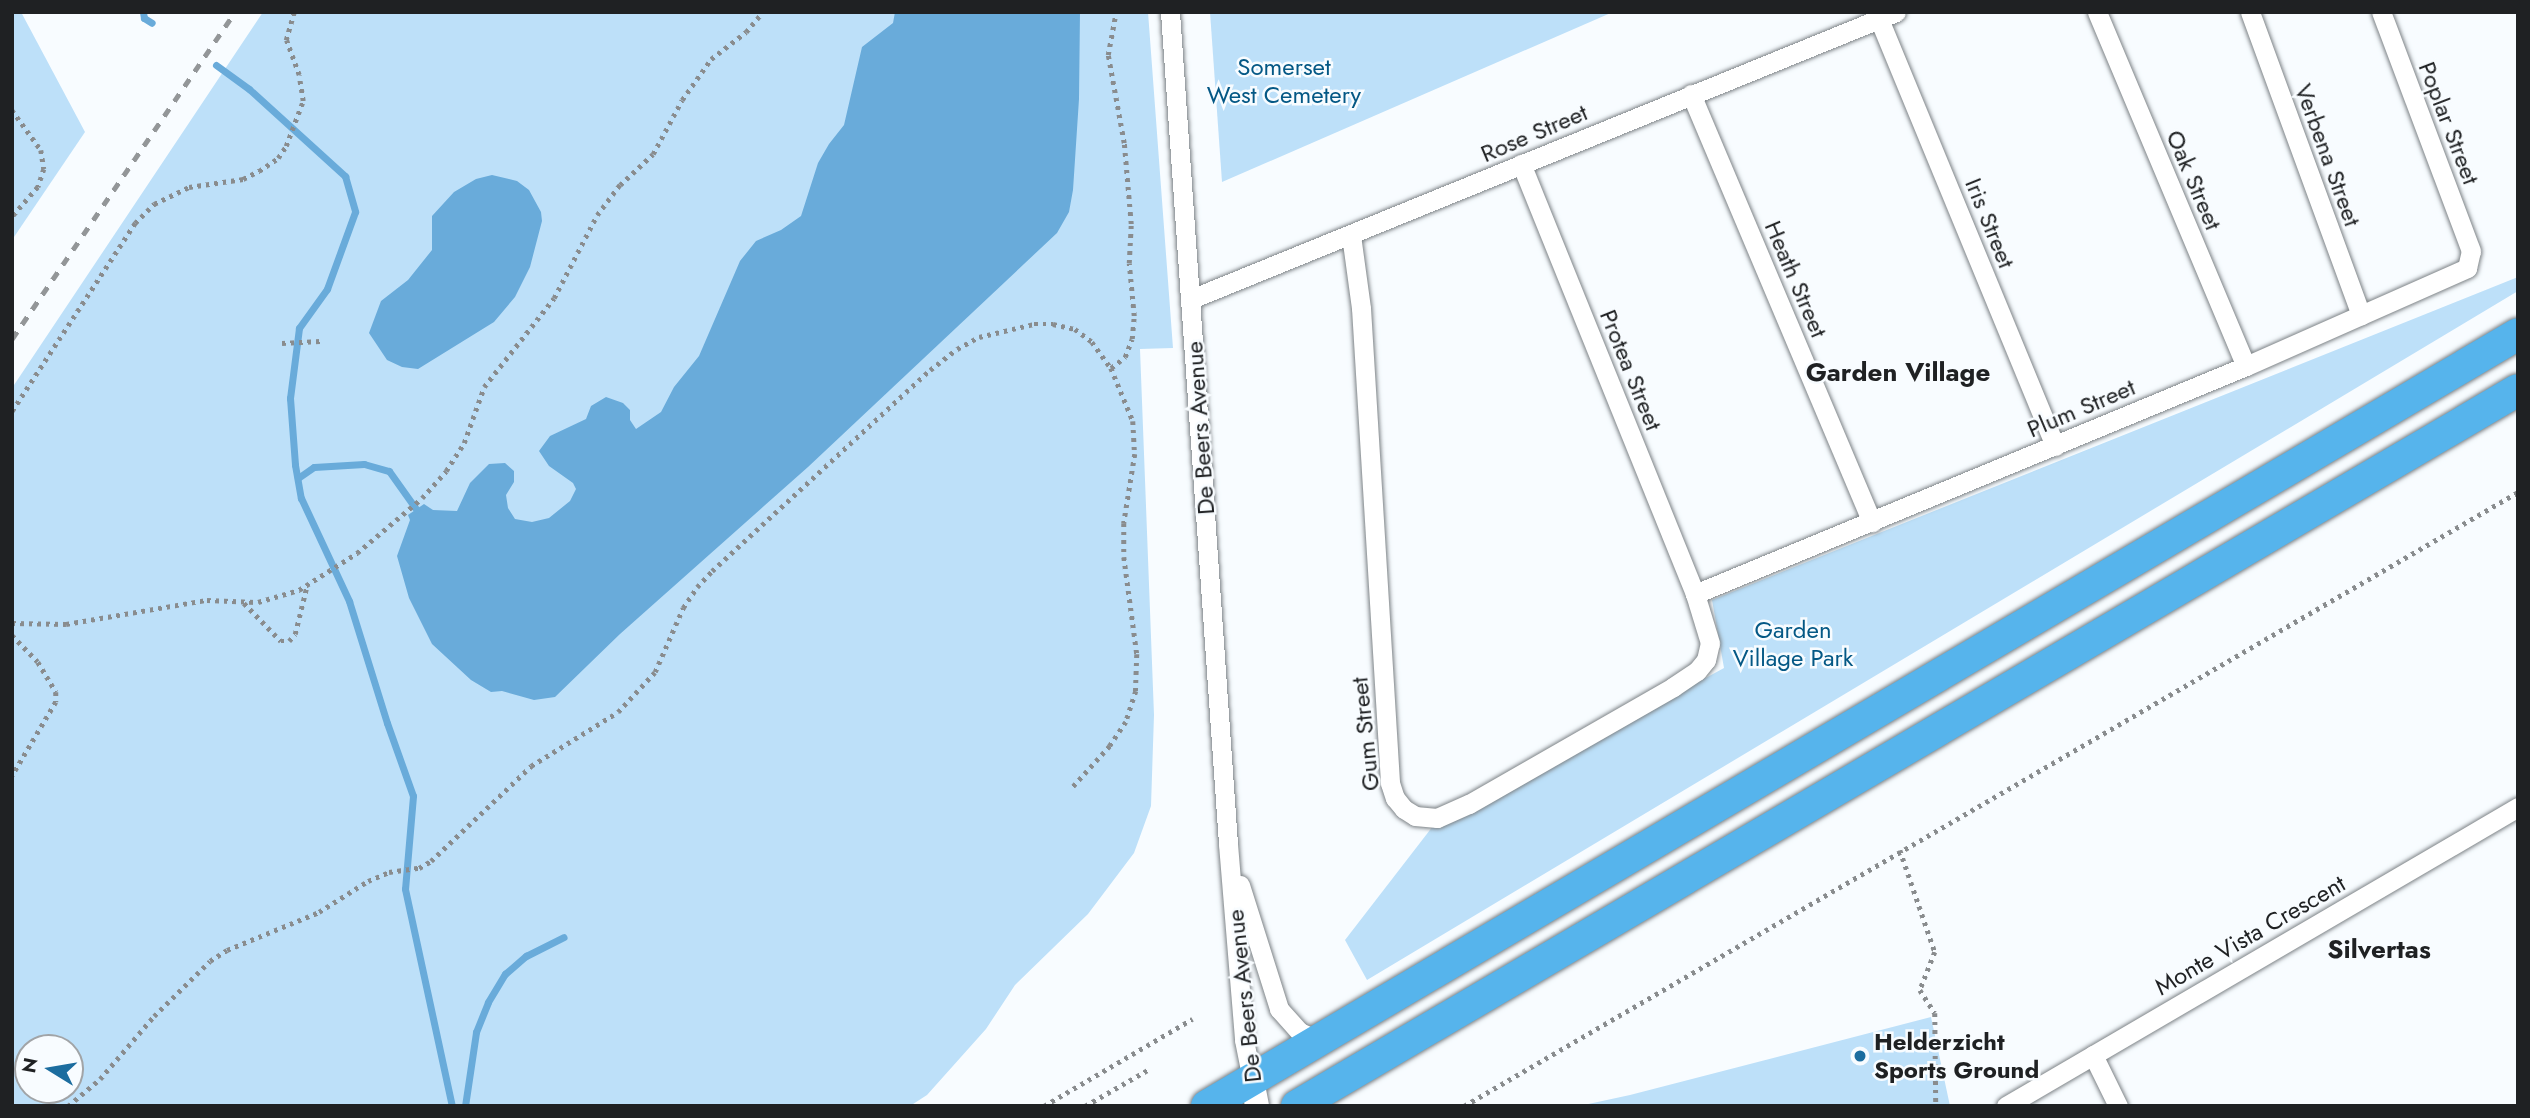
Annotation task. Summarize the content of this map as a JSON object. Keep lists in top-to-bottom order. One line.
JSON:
{"streets":{"street":["Poplar Street","Rose Street","Verbena Street","Oak Street","Iris Street","Heath Street","Protea Street","Plum Street","De Beers Avenue","Gum Street","Monte Vista Crescent"]},"crossings":[["Poplar Street","Plum Street"],["Rose Street","Iris Street"],["Rose Street","Heath Street"],["Rose Street","Protea Street"],["Rose Street","De Beers Avenue"],["Rose Street","Gum Street"],["Verbena Street","Plum Street"],["Oak Street","Plum Street"],["Iris Street","Plum Street"],["Heath Street","Plum Street"],["Protea Street","Plum Street"],["Protea Street","Gum Street"],["Plum Street","Gum Street"]],"districts":["Garden Village","Silvertas"],"parks":["Somerset West Cemetery","Garden Village Park"],"places":["Helderzicht Sports Ground"],"north":"left"}
